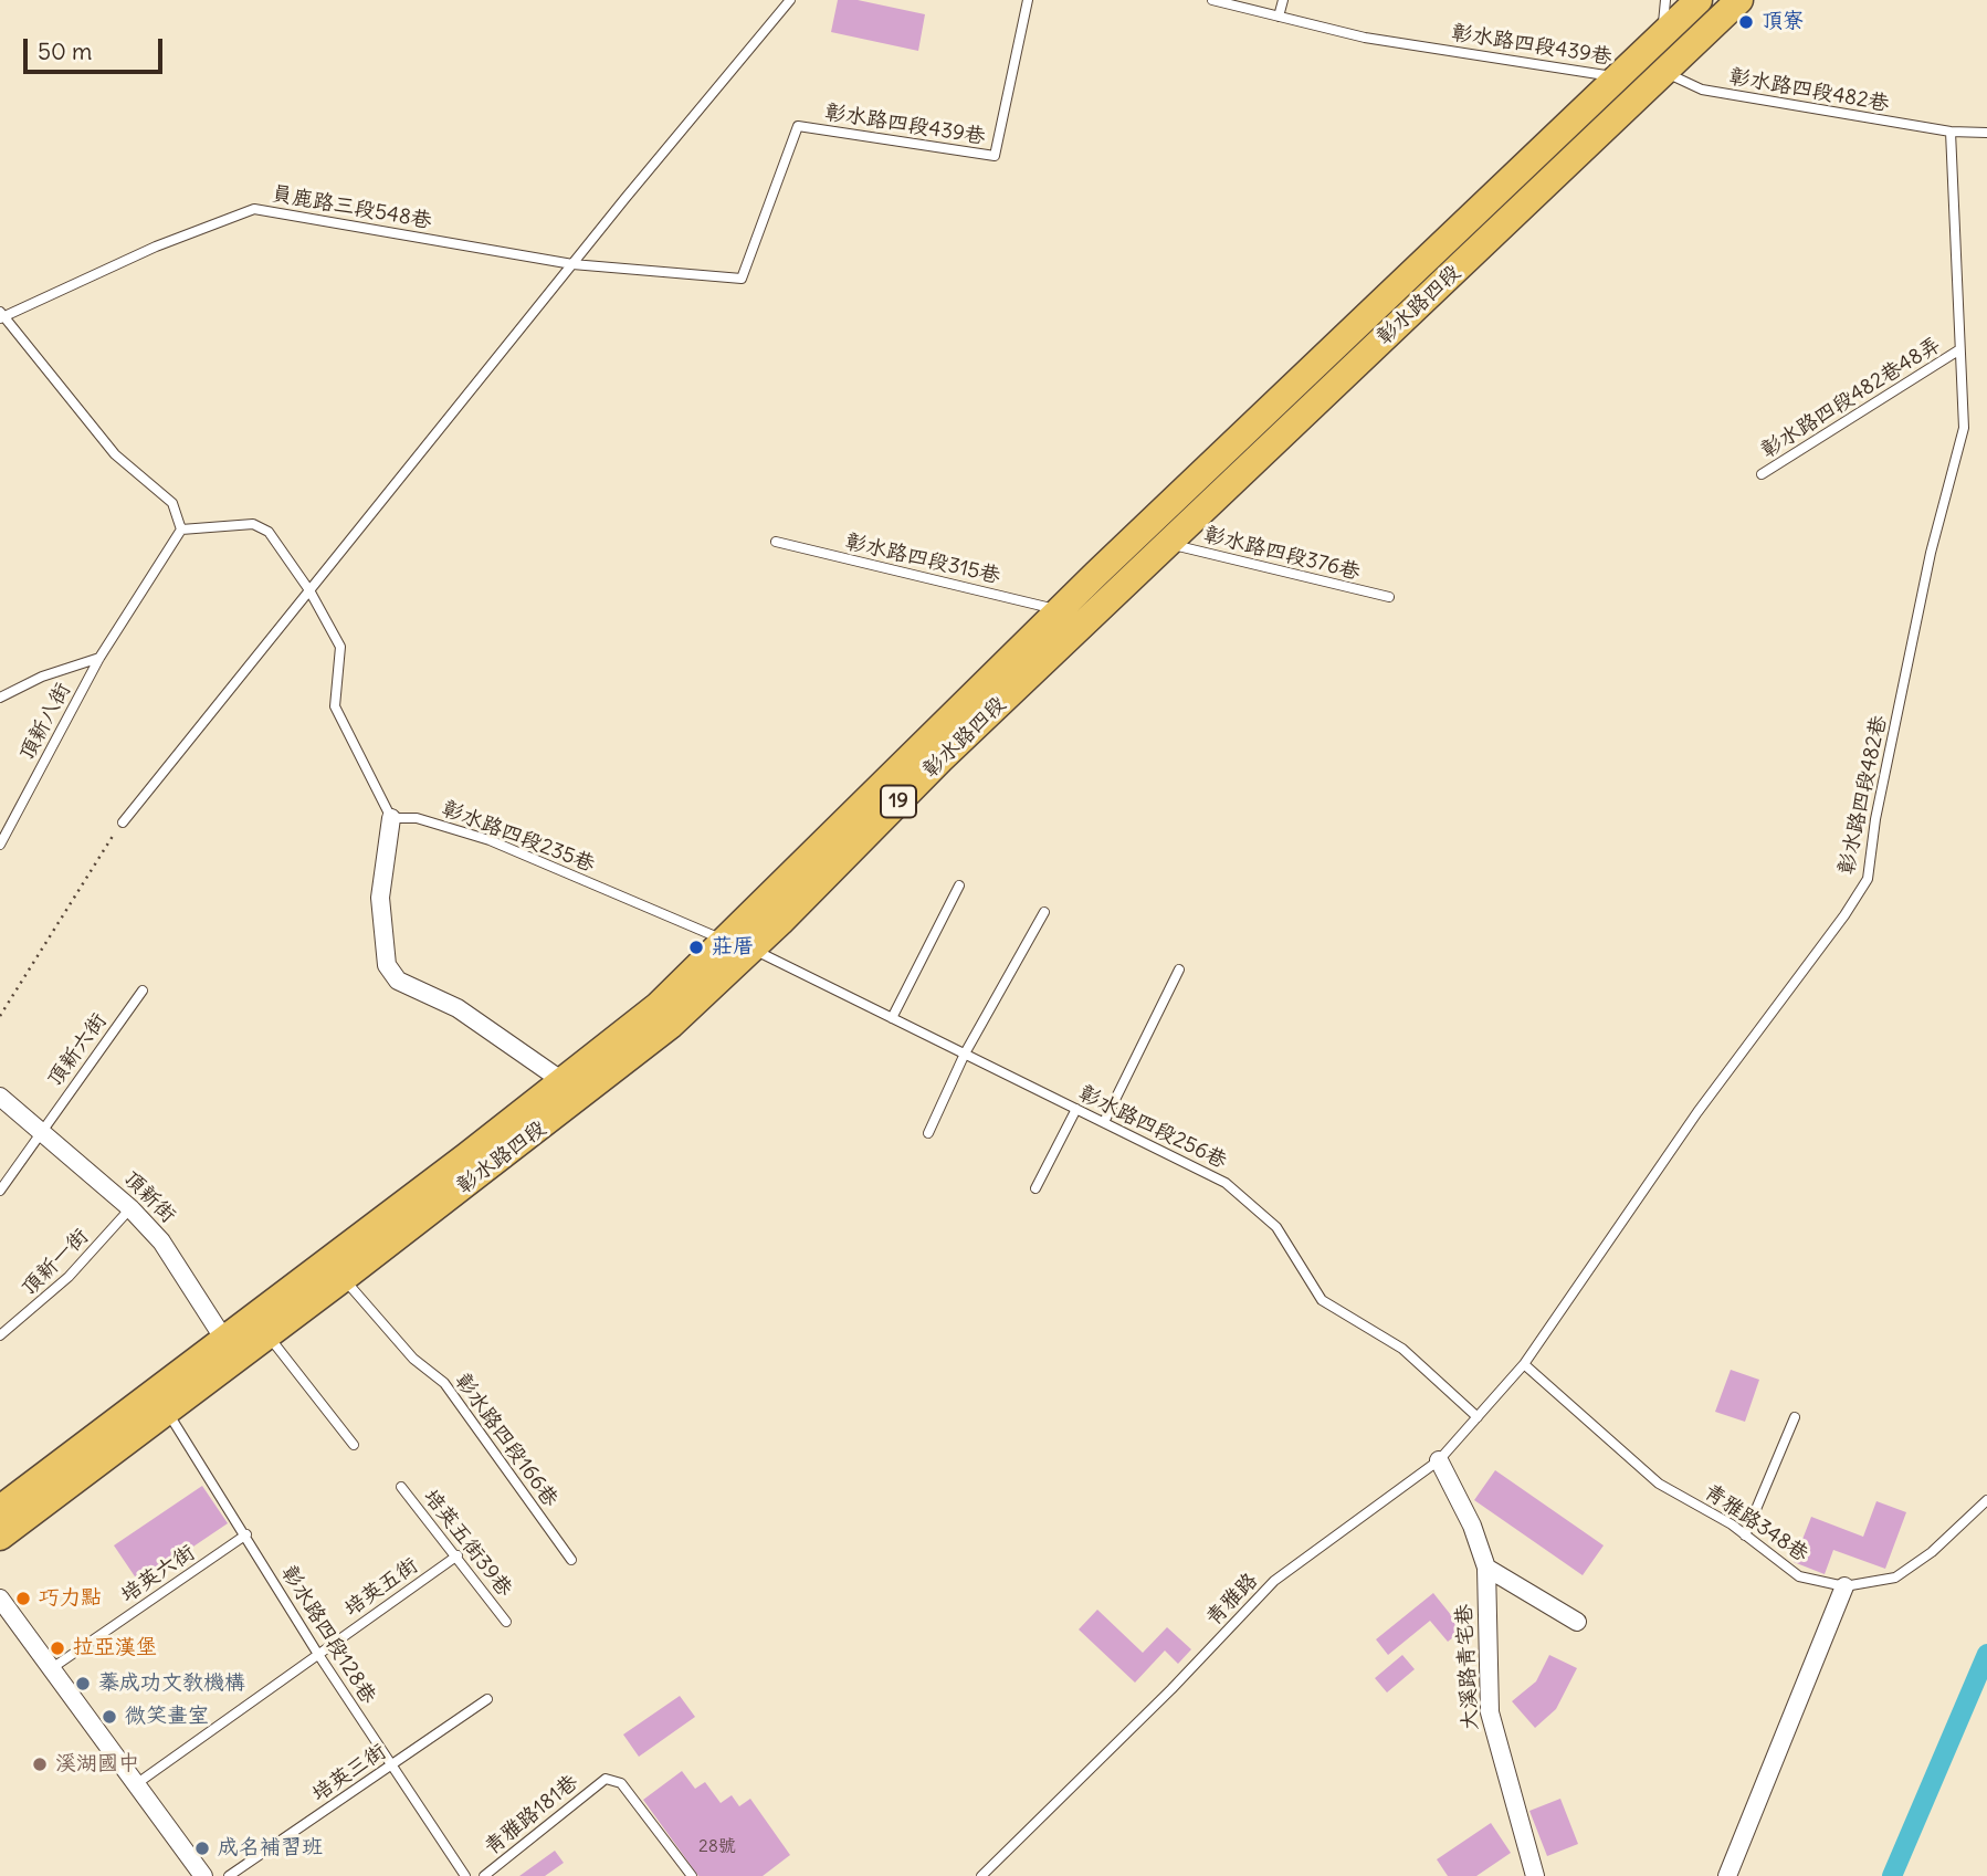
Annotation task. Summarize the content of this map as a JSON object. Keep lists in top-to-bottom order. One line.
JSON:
{"streets":{"main road":["彰水路四段","19"],"street":["頂新街","大溪路青宅巷"],"lane":["彰水路四段439巷","彰水路四段482巷","員鹿路三段548巷","彰水路四段482巷48弄","彰水路四段376巷","彰水路四段315巷","頂新八街","彰水路四段235巷","頂新六街","彰水路四段256巷","頂新一街","彰水路四段166巷","青雅路348巷","培英五街39巷","培英六街","培英五街","青雅路","彰水路四段128巷","培英三街","青雅路181巷"]},"crossings":[["彰水路四段439巷","彰水路四段482巷"],["彰水路四段439巷","員鹿路三段548巷"],["彰水路四段439巷","彰水路四段"],["彰水路四段482巷","彰水路四段"],["彰水路四段482巷","彰水路四段482巷48弄"],["彰水路四段482巷","青雅路348巷"],["彰水路四段482巷","青雅路"],["彰水路四段","彰水路四段376巷"],["彰水路四段","彰水路四段315巷"],["彰水路四段","彰水路四段235巷"],["彰水路四段","彰水路四段256巷"],["彰水路四段","頂新街"],["彰水路四段","彰水路四段166巷"],["彰水路四段","彰水路四段128巷"],["彰水路四段235巷","彰水路四段256巷"],["頂新六街","頂新街"],["彰水路四段256巷","青雅路"],["頂新街","頂新一街"],["青雅路348巷","青雅路"],["培英五街39巷","培英五街"],["培英六街","彰水路四段128巷"],["培英五街","彰水路四段128巷"],["青雅路","大溪路青宅巷"],["彰水路四段128巷","培英三街"]],"places":["頂寮","莊厝","巧力點","拉亞漢堡","蓁成功文教機構","微笑畫室","溪湖國中","成名補習班"],"house_numbers":["28號"],"scale_bar":"50 m"}
